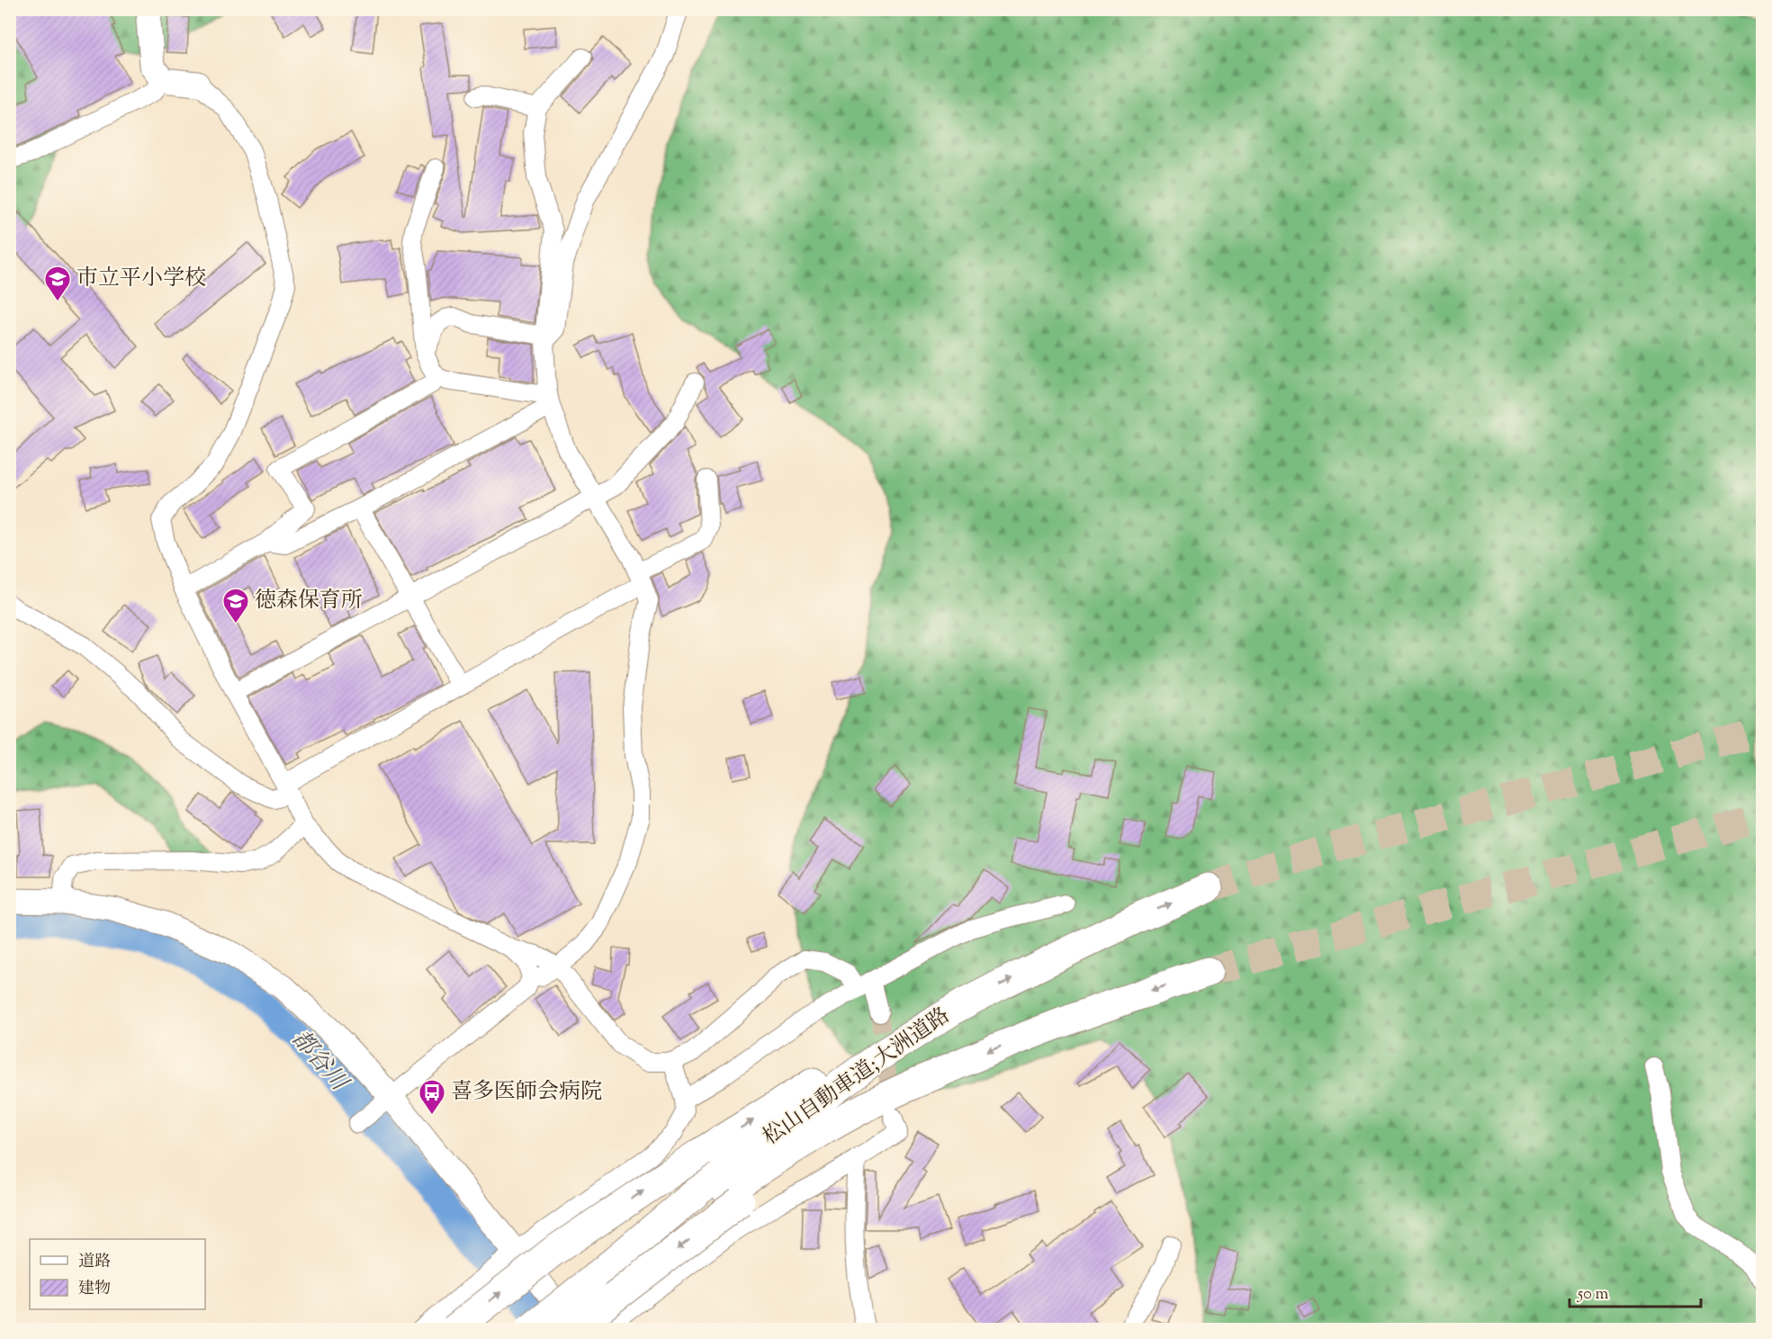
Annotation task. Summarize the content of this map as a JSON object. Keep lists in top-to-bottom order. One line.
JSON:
{"streets":{"highway":["松山自動車道;大洲道路"]},"water":["都谷川"],"places":{"school or university":["市立平小学校","徳森保育所"],"bus stop":["喜多医師会病院"]},"legend":["道路","建物"],"scale_bar":"50 m"}
